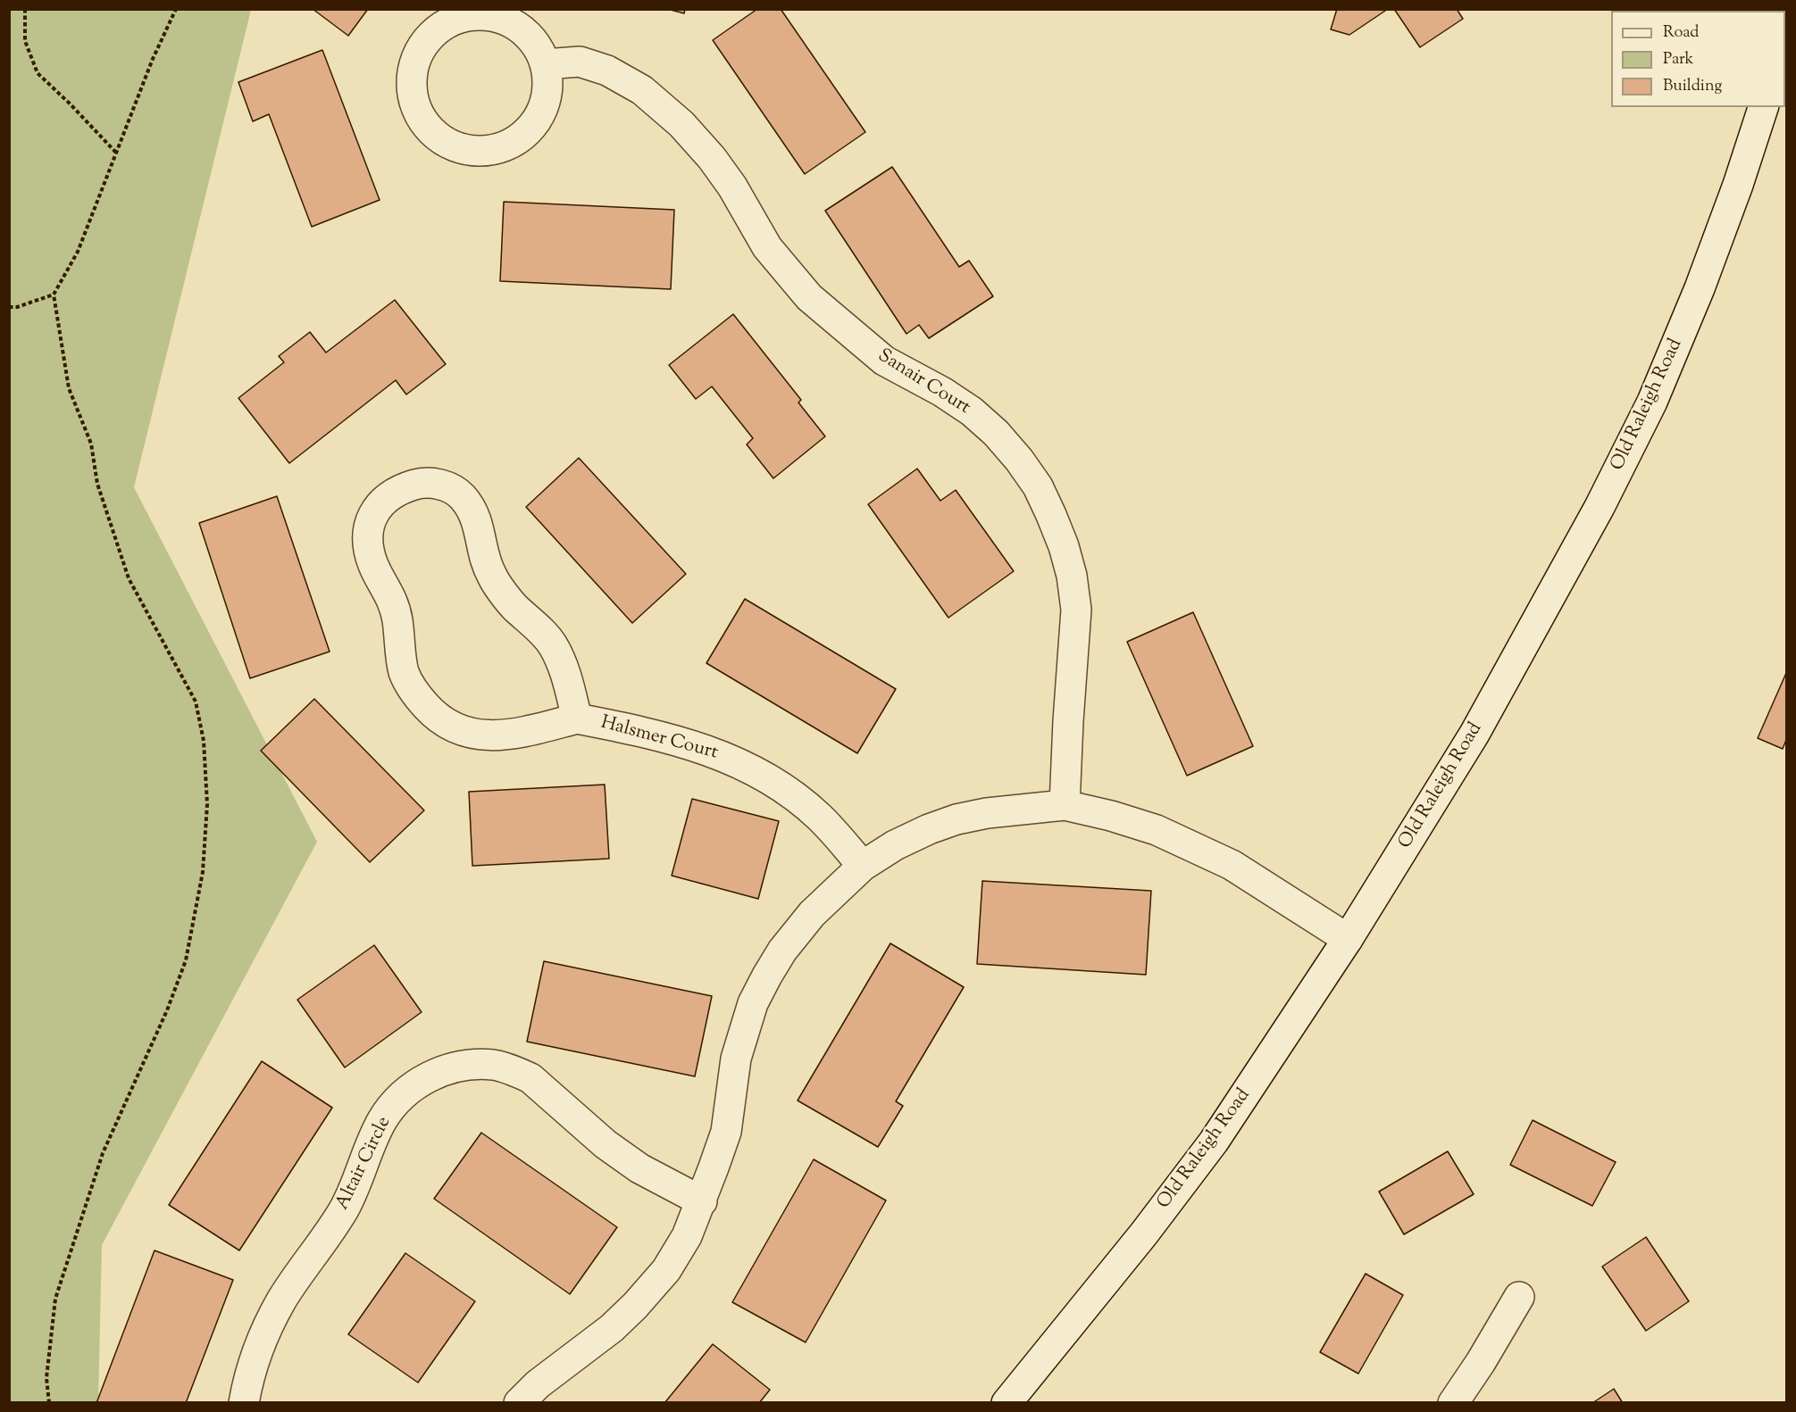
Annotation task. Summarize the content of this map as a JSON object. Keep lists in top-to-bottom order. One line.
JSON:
{"streets":{"street":["Sanair Court","Old Raleigh Road","Halsmer Court","Altair Circle"]},"legend":["Road","Park","Building"]}
